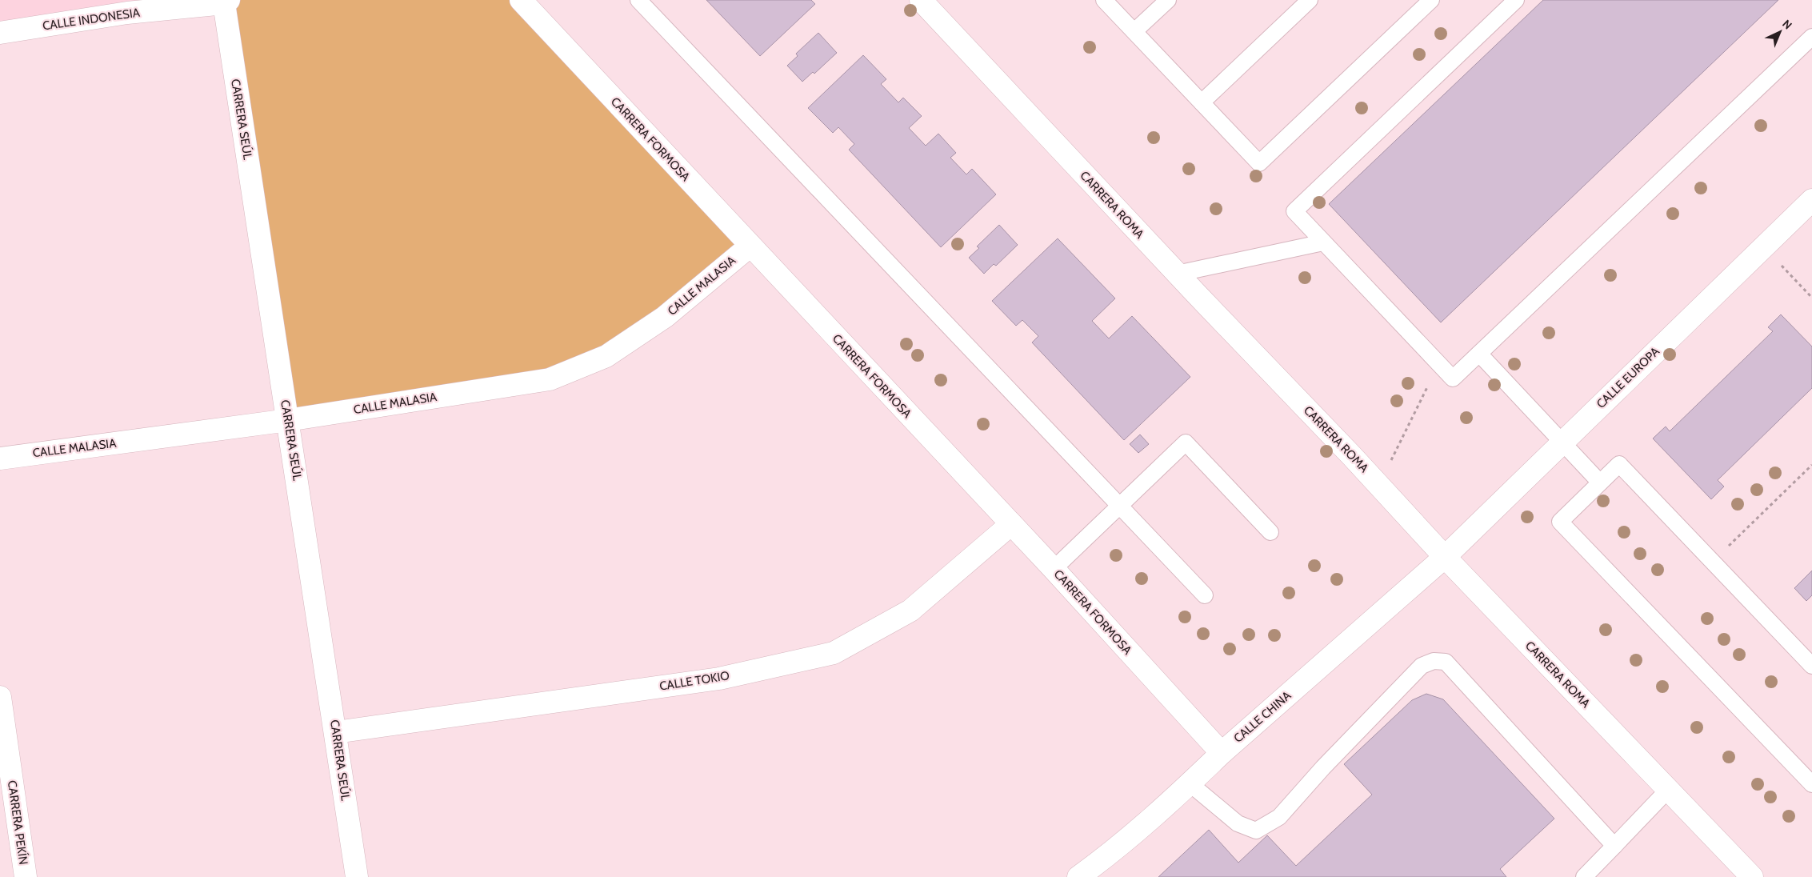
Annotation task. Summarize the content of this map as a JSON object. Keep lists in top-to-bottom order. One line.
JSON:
{"streets":{"street":["CALLE INDONESIA","CARRERA SEÚL","CARRERA FORMOSA","CARRERA ROMA","CALLE MALASIA","CALLE EUROPA","CALLE TOKIO","CALLE CHINA","CARRERA PEKÍN"]},"crossings":[["CALLE INDONESIA","CARRERA SEÚL"],["CARRERA SEÚL","CALLE MALASIA"],["CARRERA SEÚL","CALLE TOKIO"],["CARRERA FORMOSA","CALLE MALASIA"],["CARRERA FORMOSA","CALLE TOKIO"],["CARRERA FORMOSA","CALLE CHINA"],["CARRERA ROMA","CALLE EUROPA"],["CARRERA ROMA","CALLE CHINA"],["CALLE EUROPA","CALLE CHINA"]],"north":"top right"}
